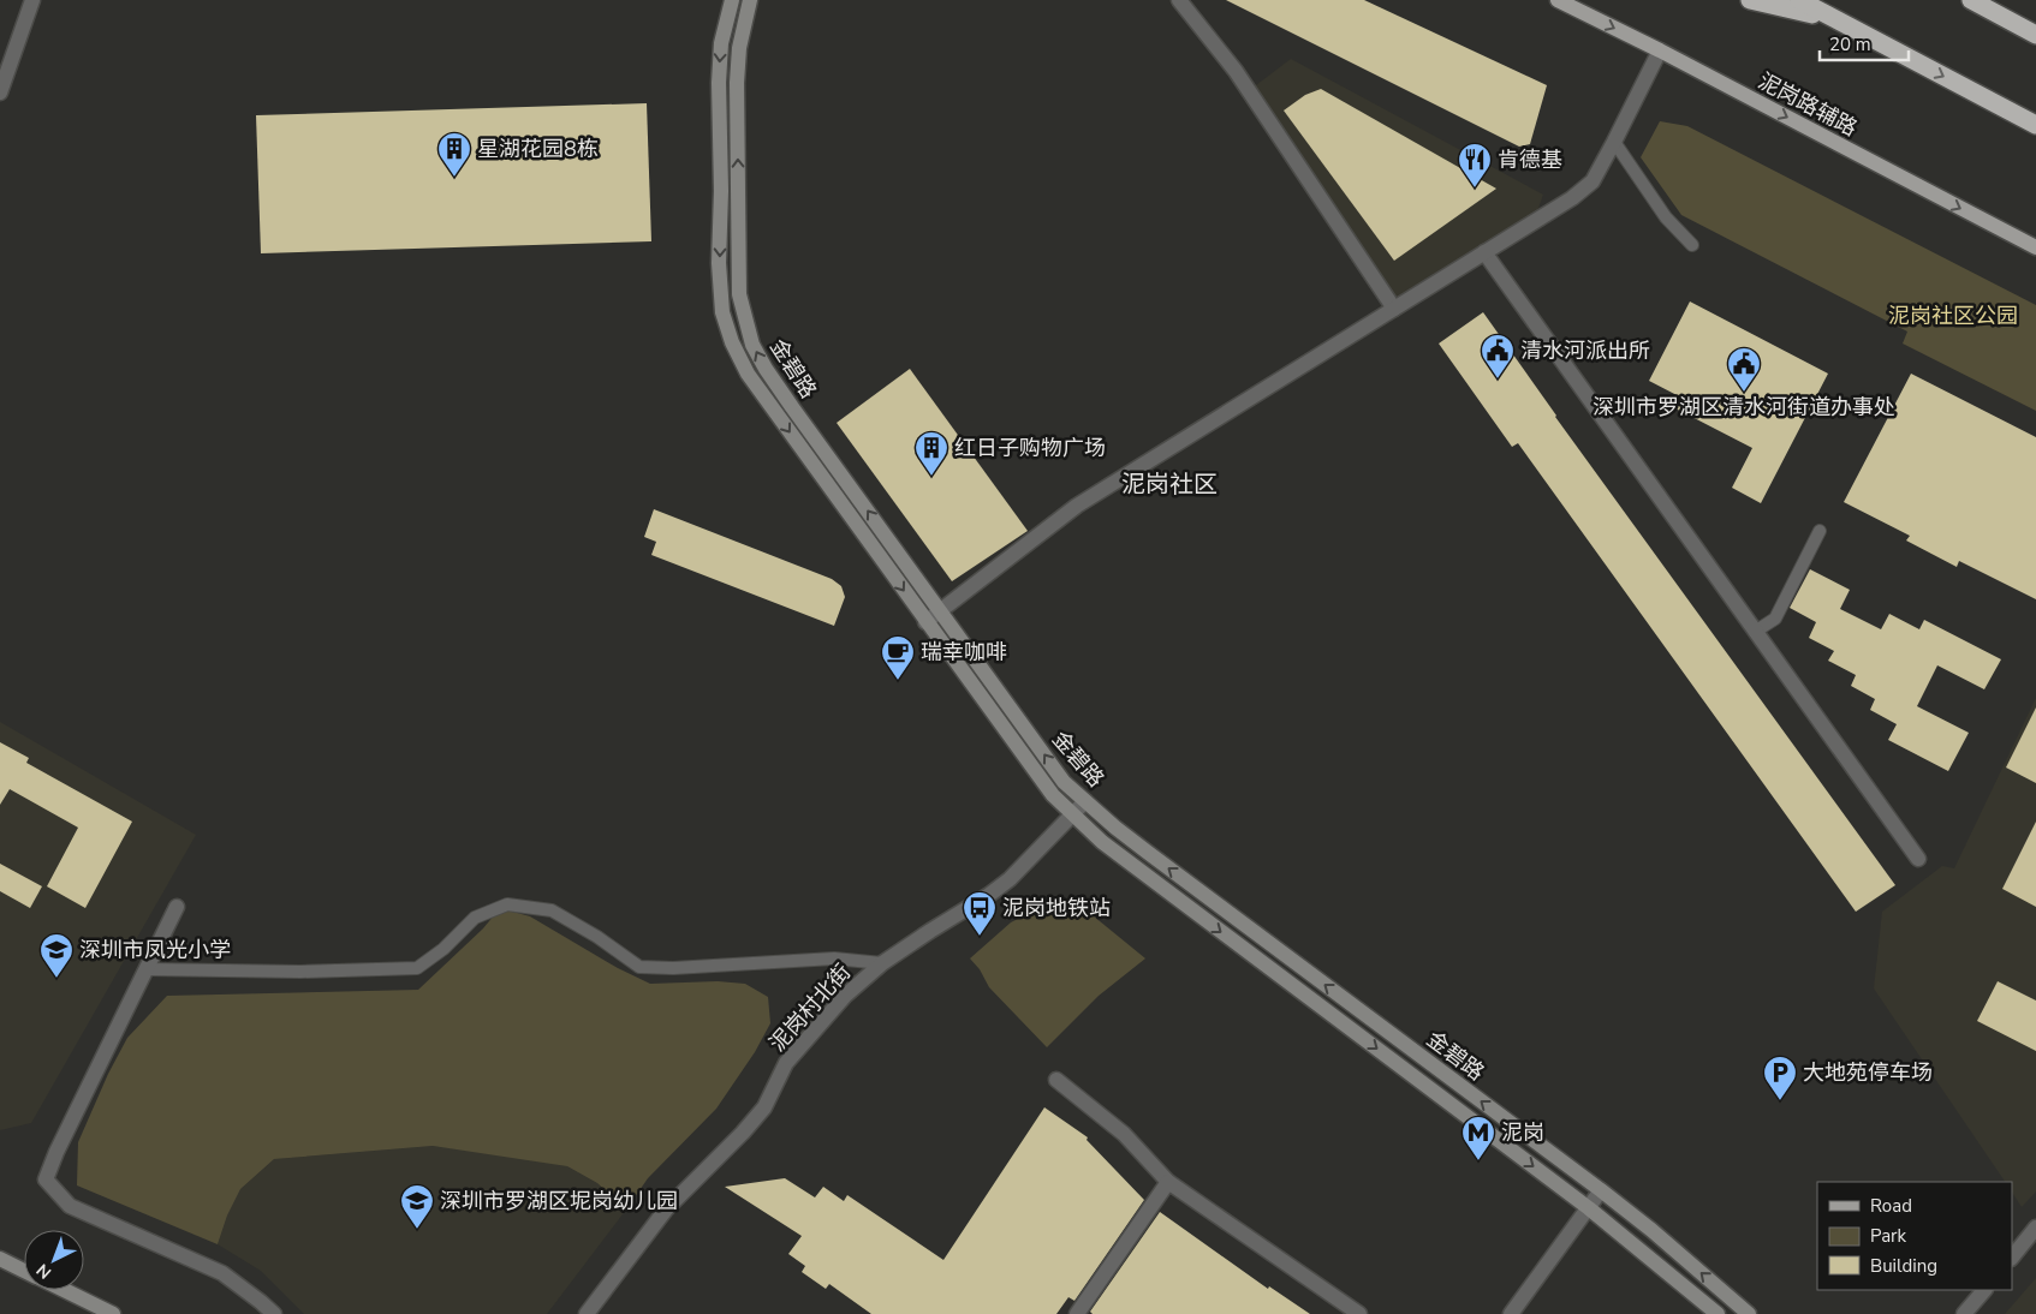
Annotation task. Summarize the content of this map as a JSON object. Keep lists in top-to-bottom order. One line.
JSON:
{"streets":{"main road":["泥岗路辅路"],"street":["金碧路","泥岗村北街"]},"crossings":[["金碧路","泥岗村北街"]],"one_way":["泥岗路辅路"],"districts":["泥岗社区"],"parks":["泥岗社区公园"],"places":{"building":["星湖花园8栋","红日子购物广场"],"restaurant":["肯德基"],"public building":["清水河派出所","深圳市罗湖区清水河街道办事处"],"cafe":["瑞幸咖啡"],"bus stop":["泥岗地铁站"],"school or university":["深圳市凤光小学","深圳市罗湖区坭岗幼儿园"],"parking":["大地苑停车场"],"metro station":["泥岗"]},"legend":["Road","Park","Building"],"scale_bar":"20 m","north":"bottom left"}
